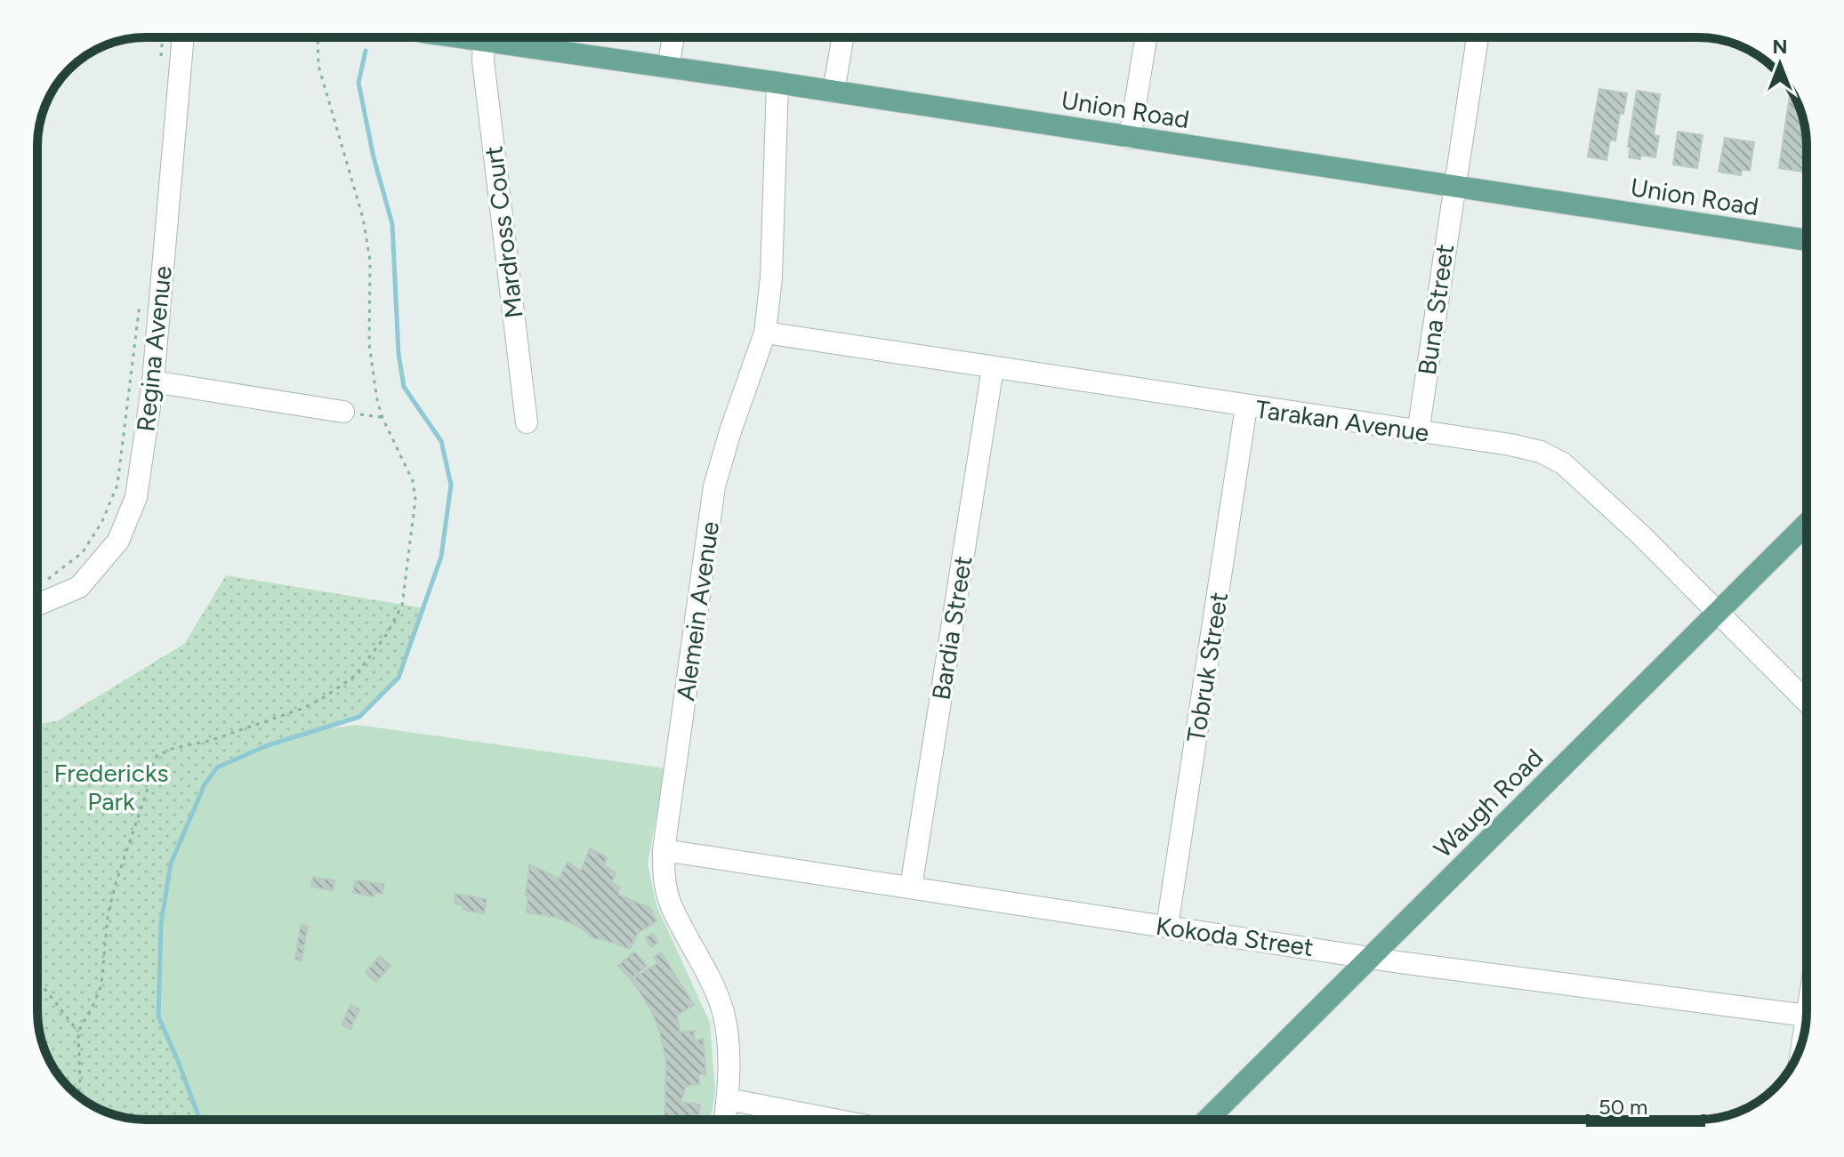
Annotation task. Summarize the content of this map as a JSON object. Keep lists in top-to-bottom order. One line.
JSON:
{"streets":{"main road":["Union Road","Waugh Road"],"street":["Mardross Court","Buna Street","Regina Avenue","Tarakan Avenue","Alemein Avenue","Bardia Street","Tobruk Street","Kokoda Street"]},"crossings":[["Union Road","Mardross Court"],["Union Road","Buna Street"],["Union Road","Alemein Avenue"],["Buna Street","Tarakan Avenue"],["Tarakan Avenue","Alemein Avenue"],["Tarakan Avenue","Bardia Street"],["Tarakan Avenue","Tobruk Street"],["Tarakan Avenue","Waugh Road"],["Alemein Avenue","Kokoda Street"],["Bardia Street","Kokoda Street"],["Tobruk Street","Kokoda Street"],["Waugh Road","Kokoda Street"]],"parks":["Fredericks Park"],"scale_bar":"50 m","north":"top"}
